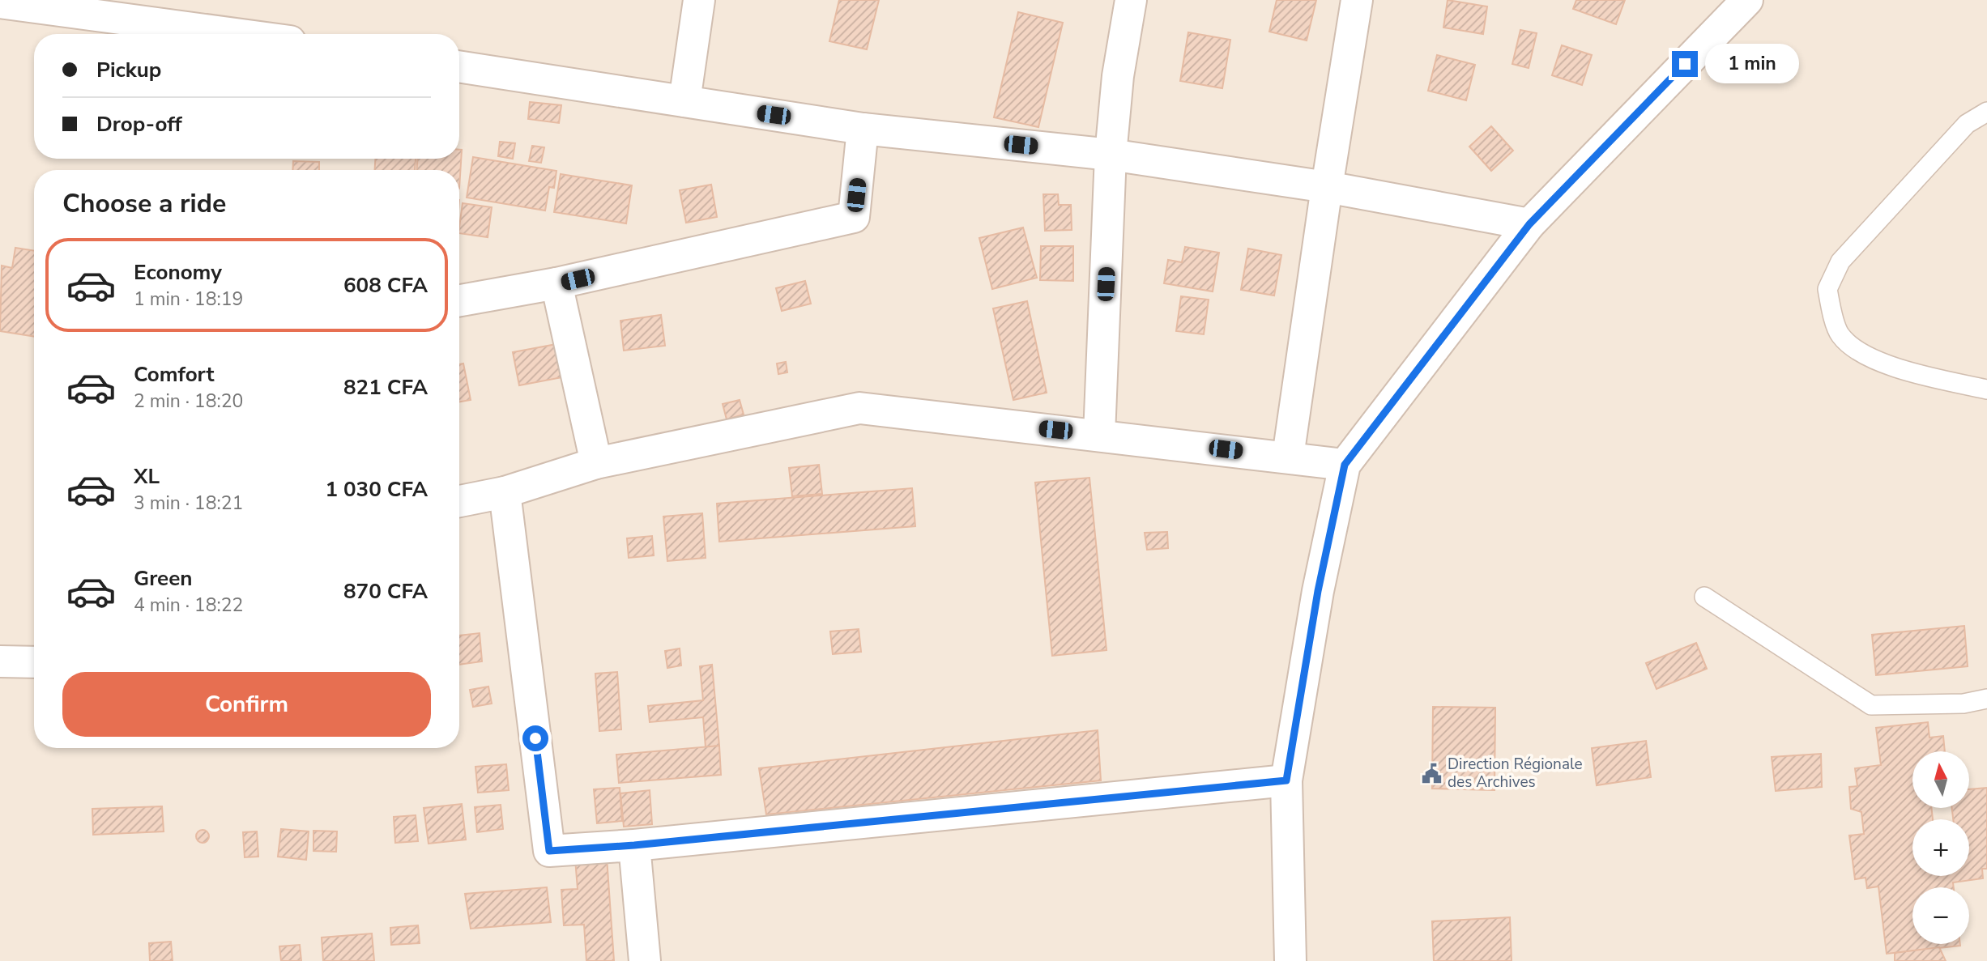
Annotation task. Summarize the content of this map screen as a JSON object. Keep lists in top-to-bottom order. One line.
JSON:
{"places":{"public building":["Direction Régionale des Archives"]},"north":"top","page":{"banner":["Pickup","Drop-off"],"bubble":"1 min","heading":"Choose a ride","list":[{"name":"Economy","note":"1 min · 18:19","value":"608 CFA"},{"name":"Comfort","note":"2 min · 18:20","value":"821 CFA"},{"name":"XL","note":"3 min · 18:21","value":"1 030 CFA"},{"name":"Green","note":"4 min · 18:22","value":"870 CFA"}],"buttons":"Confirm","map_buttons":["+","−"]}}
